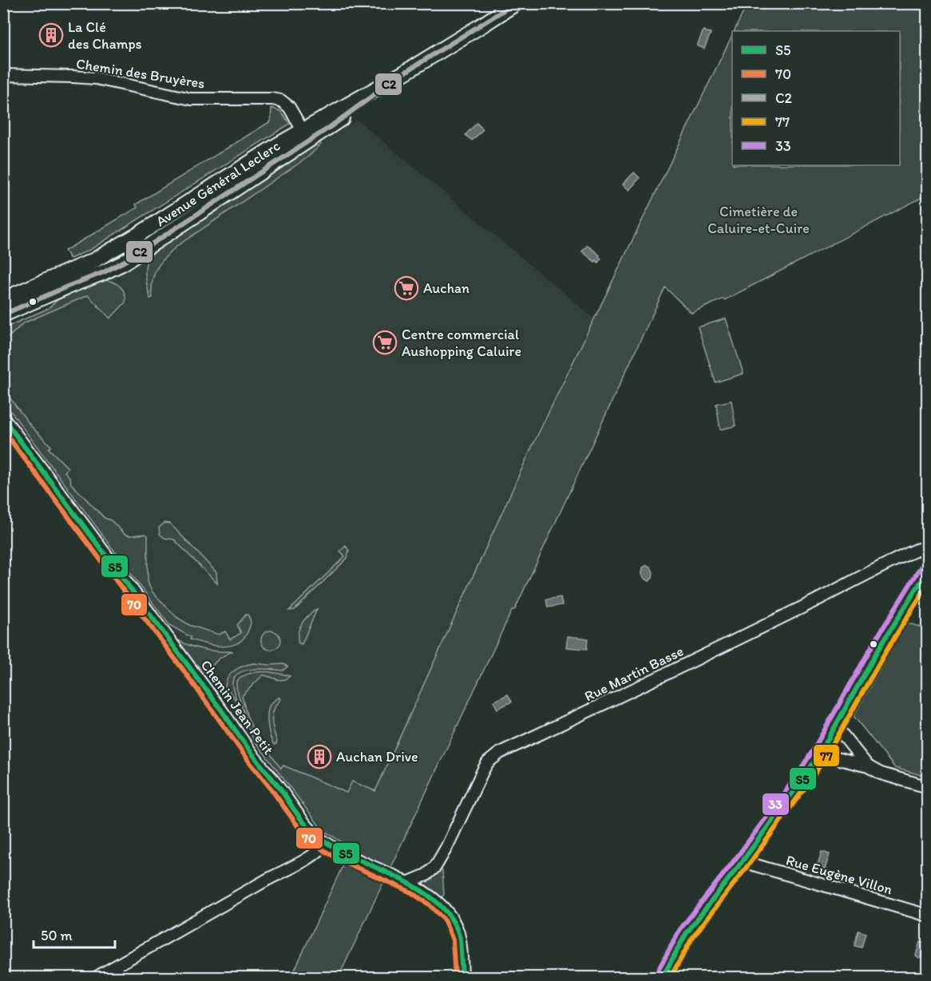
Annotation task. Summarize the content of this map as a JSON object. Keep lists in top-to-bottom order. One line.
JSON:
{"streets":{"main road":["Avenue Général Leclerc"],"street":["Chemin des Bruyères","Rue Martin Basse","Chemin Jean Petit","Rue Eugène Villon"]},"crossings":[["Chemin des Bruyères","Avenue Général Leclerc"],["Rue Martin Basse","Chemin Jean Petit"]],"parks":["Cimetière de Caluire-et-Cuire"],"places":{"building":["La Clé des Champs","Auchan Drive"],"supermarket":["Auchan","Centre commercial Aushopping Caluire"]},"lines":["transit line C2","transit line S5","transit line 70","transit line 33","transit line 77"],"legend":["S5","70","C2","77","33"],"scale_bar":"50 m"}
